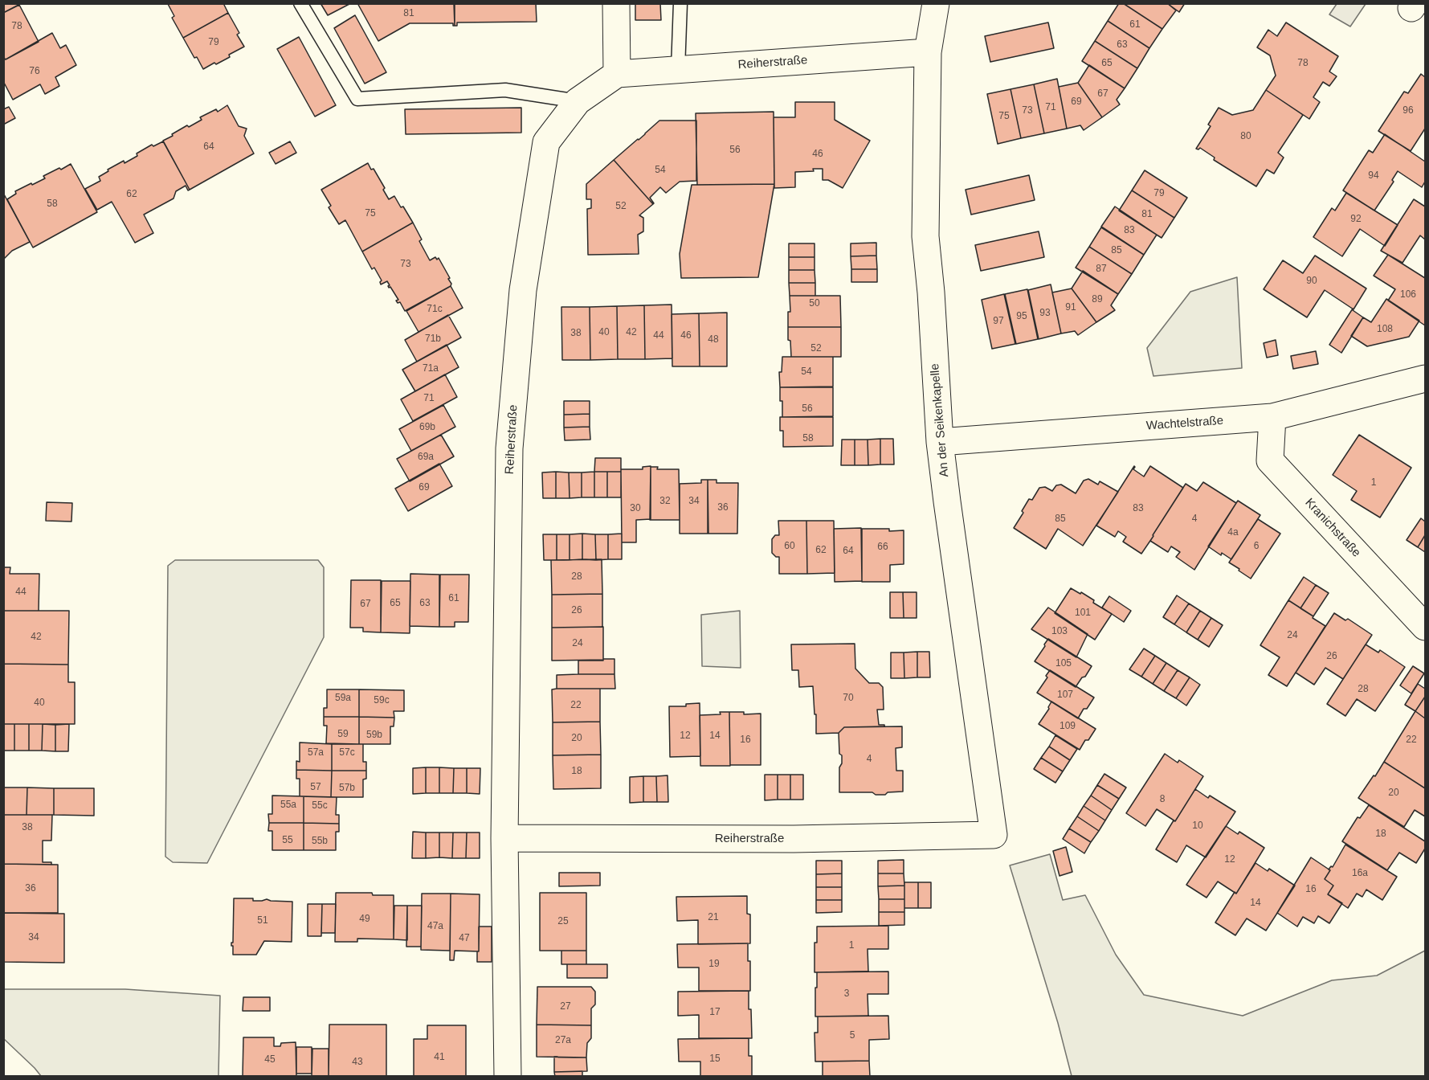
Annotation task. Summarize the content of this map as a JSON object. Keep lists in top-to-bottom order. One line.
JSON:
{"streets":{"street":["Reiherstraße","An der Seikenkapelle","Wachtelstraße","Kranichstraße"]},"crossings":[["Reiherstraße","An der Seikenkapelle"],["An der Seikenkapelle","Wachtelstraße"],["Wachtelstraße","Kranichstraße"]],"house_numbers":["81","61","78","79","63","65","78","76","67","69","71","73","96","75","80","64","56","46","54","94","79","62","58","52","75","81","92","83","85","73","87","90","106","89","50","91","71c","93","95","97","108","40","42","38","44","46","71b","48","52","71a","54","71","56","69b","58","69a","1","69","32","34","36","30","83","85","4","4a","60","6","66","62","64","28","44","61","65","63","67","26","101","103","24","42","24","26","105","28","107","59a","70","59c","40","22","109","59","59b","12","14","20","16","22","57a","57c","4","18","57","57b","20","8","55a","55c","10","38","18","55","55b","12","16a","36","16","14","21","49","51","25","47a","34","47","1","19","3","27","17","5","27a","41","15","45","43"]}
